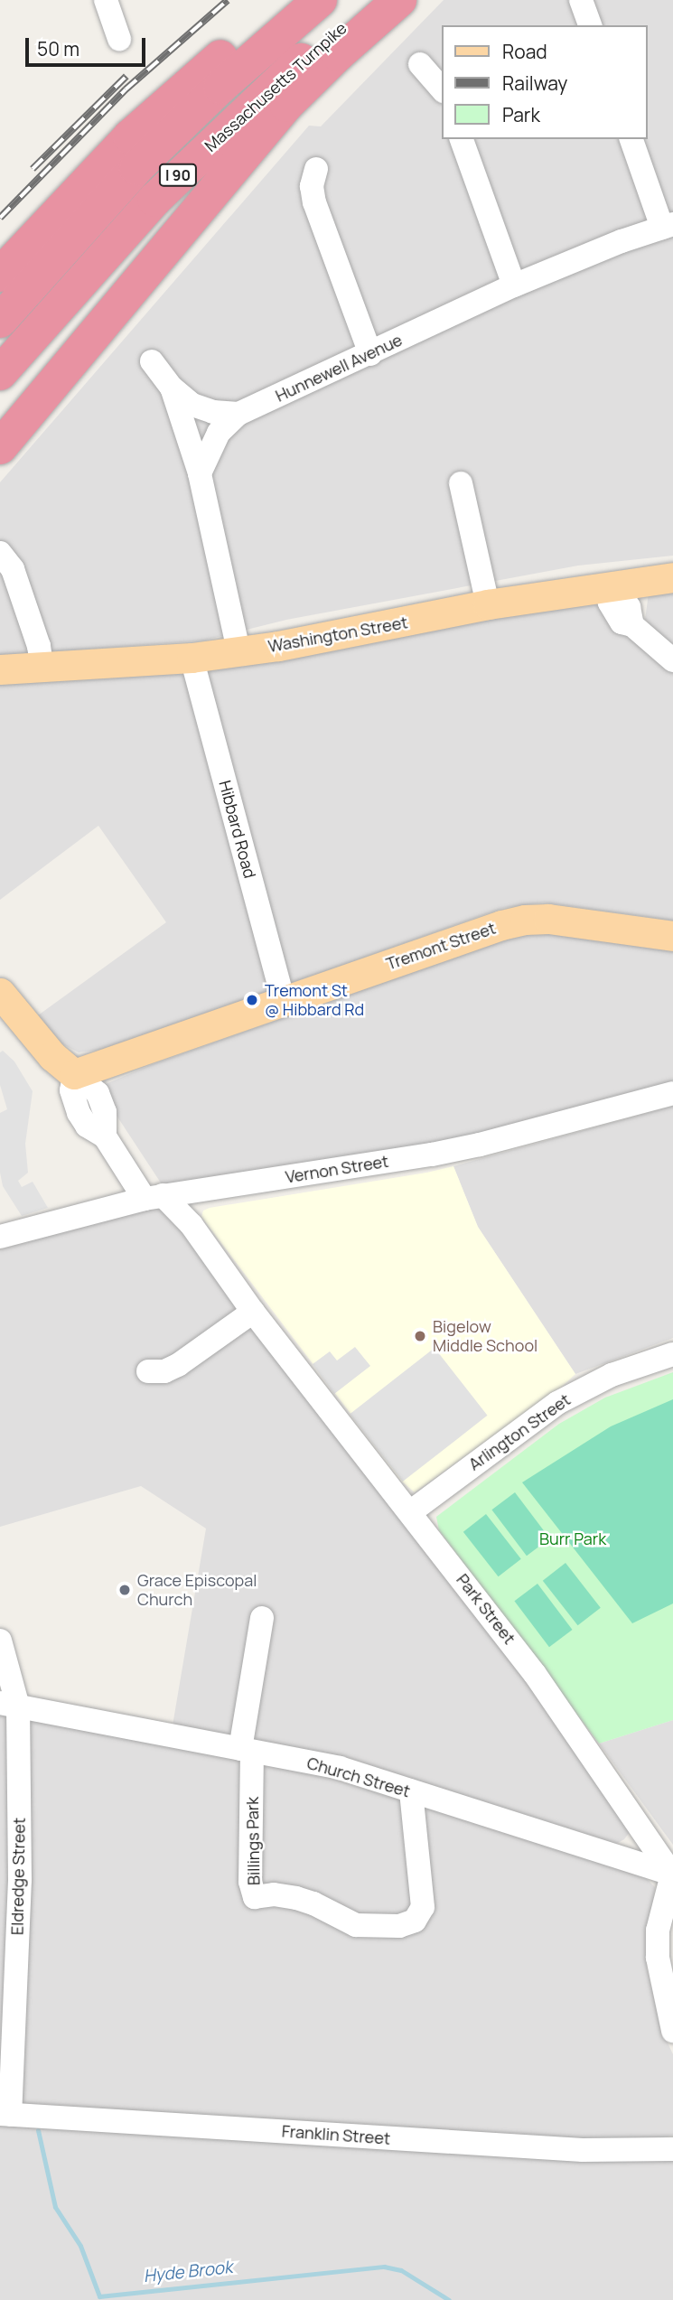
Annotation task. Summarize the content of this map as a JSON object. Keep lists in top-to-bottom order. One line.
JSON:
{"streets":{"highway":["Massachusetts Turnpike","I 90"],"main road":["Washington Street","Tremont Street","Park Street"],"street":["Hunnewell Avenue","Hibbard Road","Vernon Street","Arlington Street","Church Street","Billings Park","Eldredge Street","Franklin Street"]},"crossings":[["Washington Street","Hibbard Road"],["Hibbard Road","Tremont Street"],["Tremont Street","Park Street"],["Vernon Street","Park Street"],["Arlington Street","Park Street"],["Park Street","Church Street"],["Church Street","Billings Park"],["Church Street","Eldredge Street"],["Eldredge Street","Franklin Street"]],"water":["Hyde Brook"],"parks":["Burr Park"],"places":["Tremont St @ Hibbard Rd","Bigelow Middle School","Grace Episcopal Church"],"legend":["Road","Railway","Park"],"scale_bar":"50 m"}
